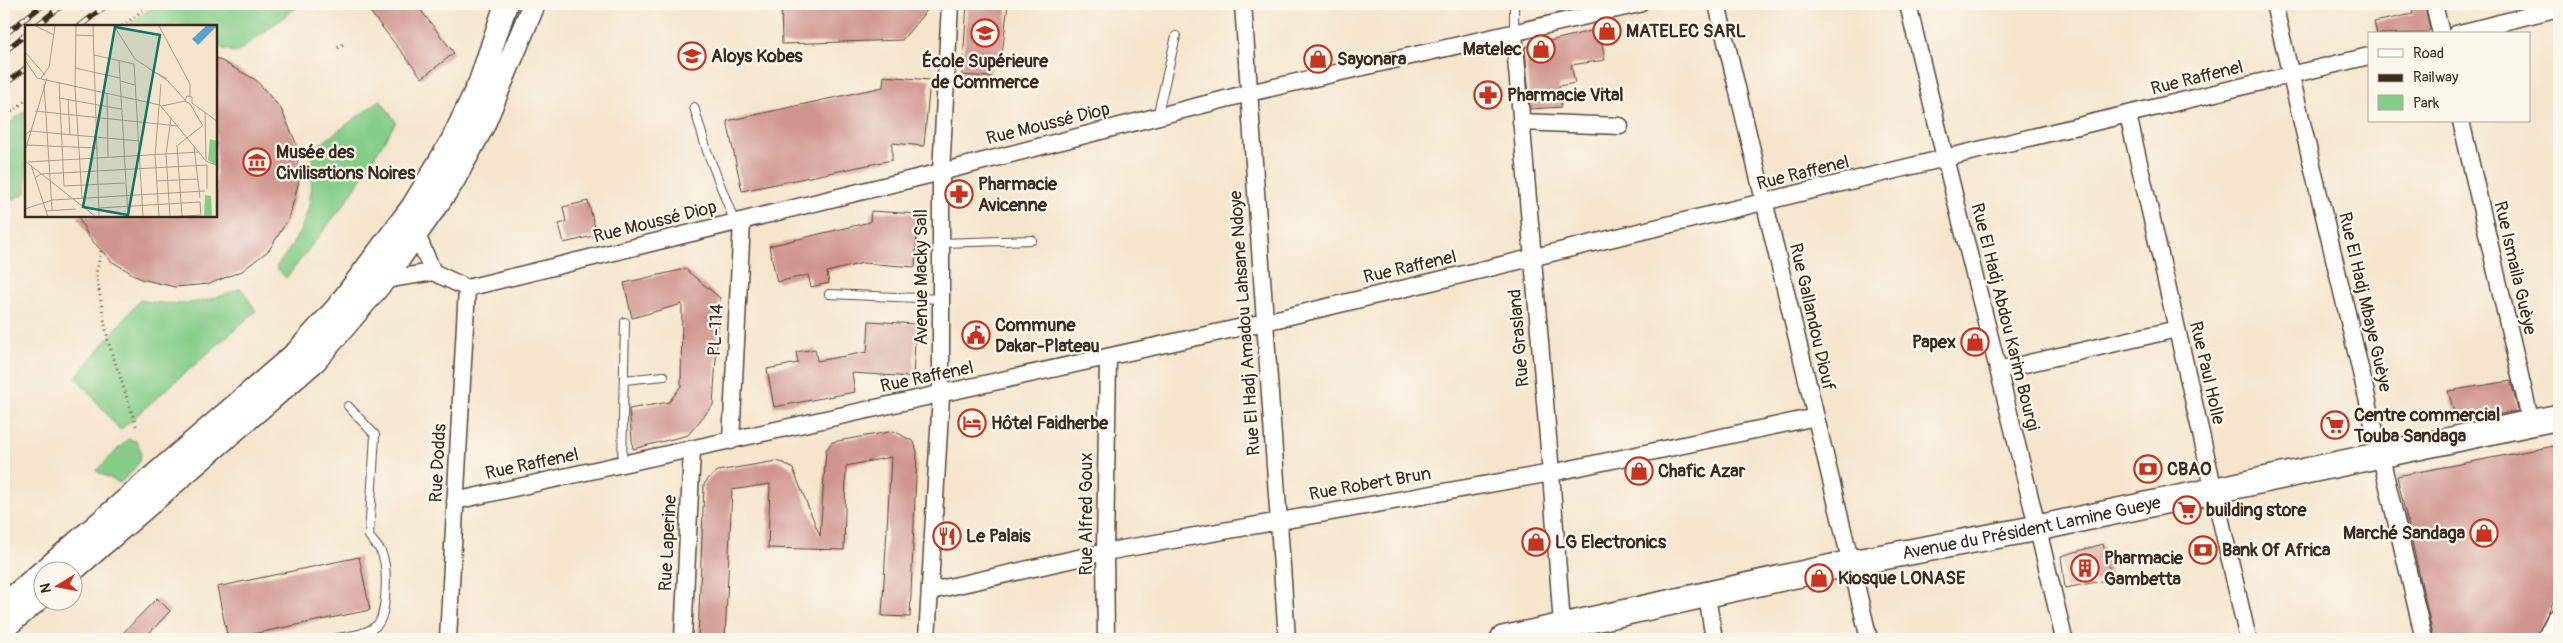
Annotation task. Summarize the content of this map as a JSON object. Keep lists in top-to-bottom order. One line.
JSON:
{"streets":{"main road":["Avenue du Président Lamine Gueye"],"street":["Rue Raffenel","Rue Moussé Diop","Rue Ismaila Guèye","Avenue Macky Sall","Rue El Hadj Mbaye Guèye","Rue Gallandou Diouf","Rue El Hadj Abdou Karim Bourgi","Rue El Hadj Amadou Lahsane Ndoye","PL-114","Rue Grasland","Rue Paul Holle","Rue Dodds","Rue Robert Brun","Rue Alfred Goux","Rue Laperine"]},"crossings":[["Rue Raffenel","Avenue Macky Sall"],["Rue Raffenel","Rue El Hadj Mbaye Guèye"],["Rue Raffenel","Rue Gallandou Diouf"],["Rue Raffenel","Rue El Hadj Abdou Karim Bourgi"],["Rue Raffenel","Rue El Hadj Amadou Lahsane Ndoye"],["Rue Raffenel","PL-114"],["Rue Raffenel","Rue Grasland"],["Rue Raffenel","Rue Paul Holle"],["Rue Raffenel","Rue Dodds"],["Rue Raffenel","Rue Alfred Goux"],["Rue Raffenel","Rue Laperine"],["Rue Moussé Diop","Avenue Macky Sall"],["Rue Moussé Diop","Rue El Hadj Amadou Lahsane Ndoye"],["Rue Moussé Diop","PL-114"],["Rue Moussé Diop","Rue Grasland"],["Rue Moussé Diop","Rue Dodds"],["Rue Ismaila Guèye","Avenue du Président Lamine Gueye"],["Avenue Macky Sall","Rue Robert Brun"],["Rue El Hadj Mbaye Guèye","Avenue du Président Lamine Gueye"],["Rue Gallandou Diouf","Rue Robert Brun"],["Rue Gallandou Diouf","Avenue du Président Lamine Gueye"],["Rue El Hadj Abdou Karim Bourgi","Avenue du Président Lamine Gueye"],["Rue El Hadj Amadou Lahsane Ndoye","Rue Robert Brun"],["Rue Grasland","Rue Robert Brun"],["Rue Grasland","Avenue du Président Lamine Gueye"],["Rue Paul Holle","Avenue du Président Lamine Gueye"],["Rue Robert Brun","Rue Alfred Goux"]],"places":{"shop":["MATELEC SARL","Matelec","Sayonara","Papex","Chafic Azar","Marché Sandaga","LG Electronics","Kiosque LONASE"],"school or university":["École Supérieure de Commerce","Aloys Kobes"],"pharmacy":["Pharmacie Vital","Pharmacie Avicenne"],"museum":["Musée des Civilisations Noires"],"public building":["Commune Dakar-Plateau"],"hotel":["Hôtel Faidherbe"],"supermarket":["Centre commercial Touba Sandaga","building store"],"bank":["CBAO","Bank Of Africa"],"restaurant":["Le Palais"],"building":["Pharmacie Gambetta"]},"legend":["Road","Railway","Park"],"north":"left"}
